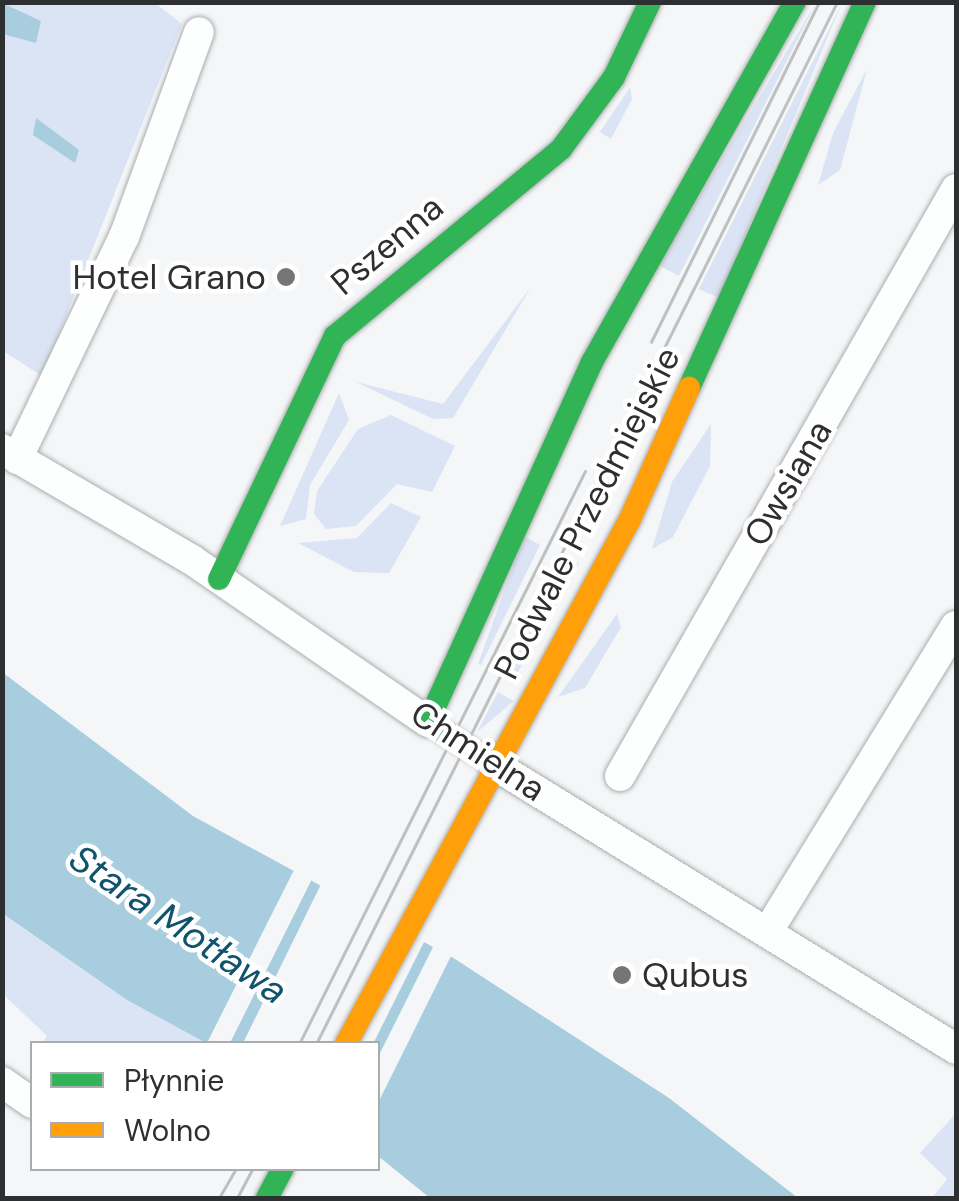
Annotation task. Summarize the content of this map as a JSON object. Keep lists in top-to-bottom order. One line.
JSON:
{"streets":{"main road":["Pszenna","Podwale Przedmiejskie","Chmielna"],"street":["Owsiana"]},"crossings":[["Pszenna","Chmielna"],["Podwale Przedmiejskie","Chmielna"]],"water":["Stara Motława"],"places":["Hotel Grano","Qubus"],"legend":["Płynnie","Wolno"]}
